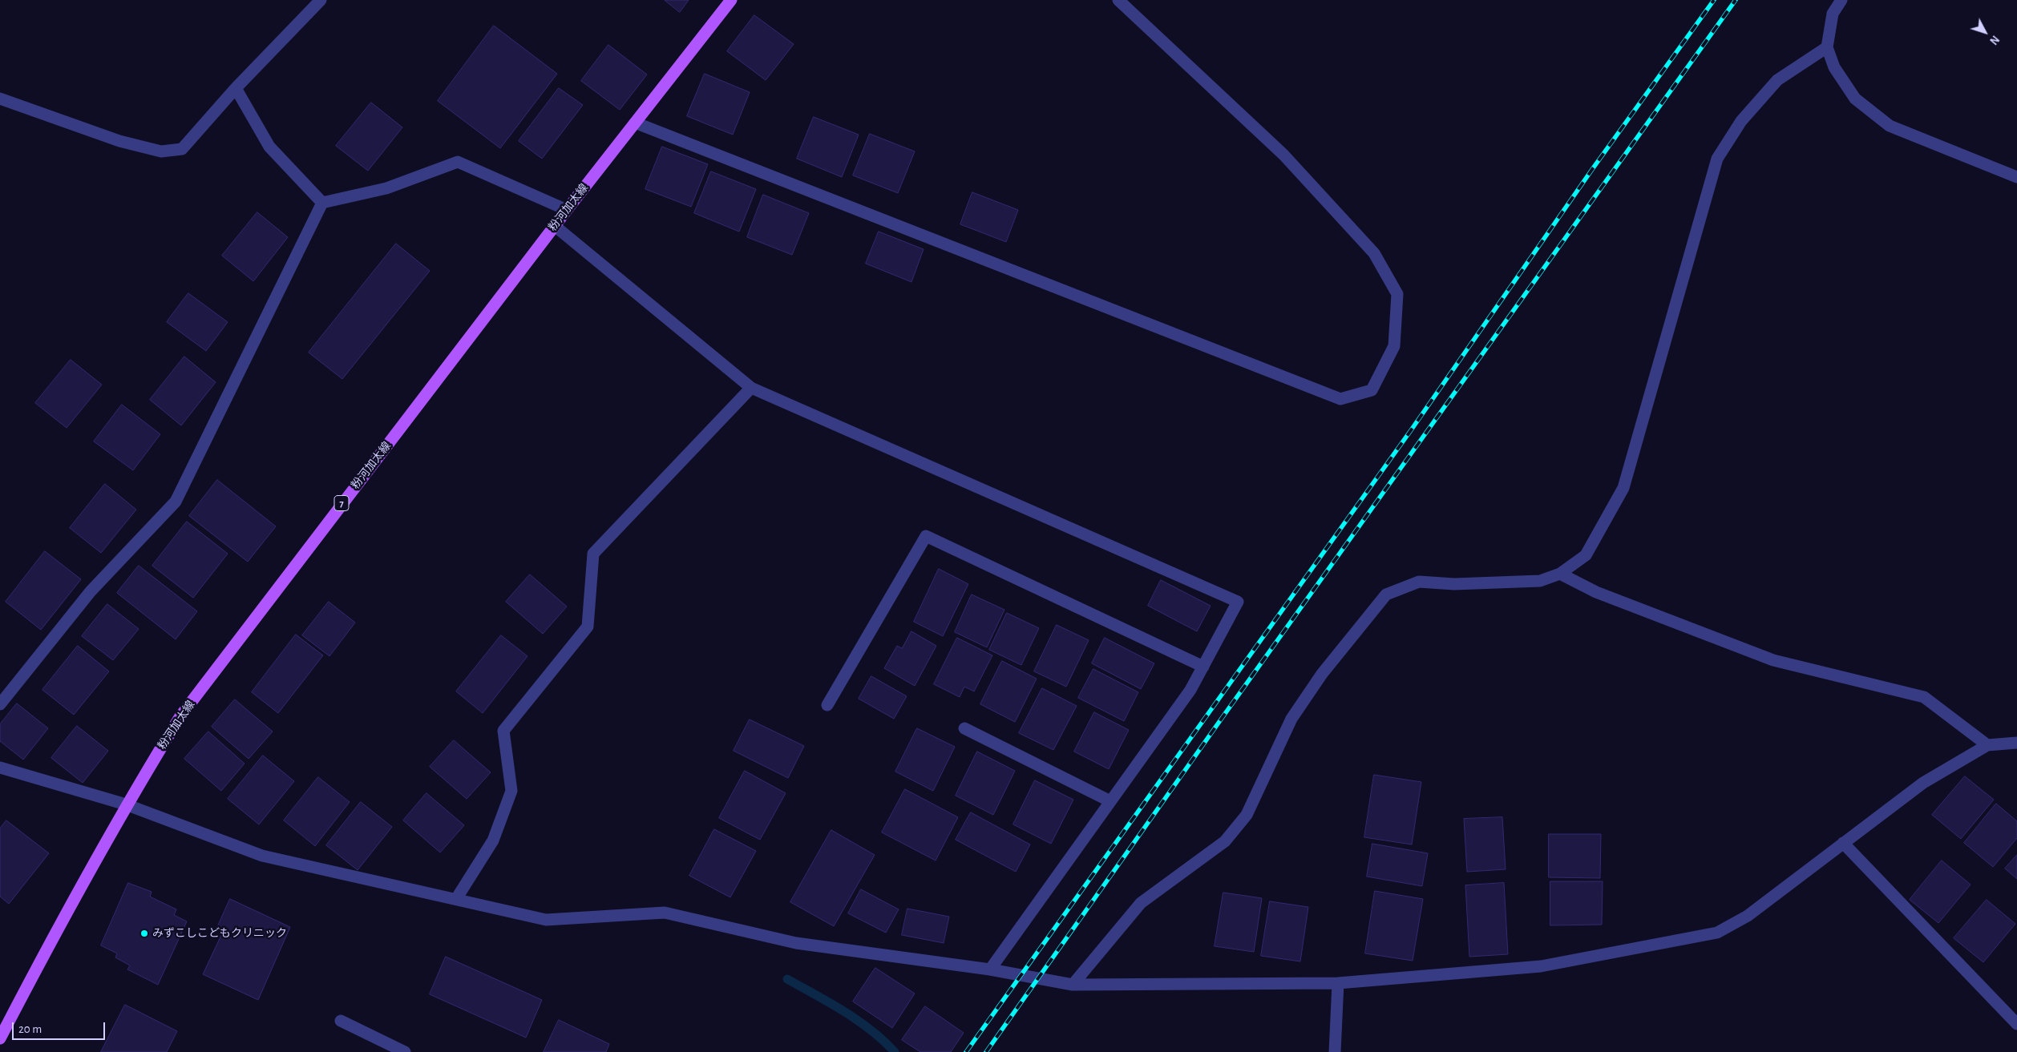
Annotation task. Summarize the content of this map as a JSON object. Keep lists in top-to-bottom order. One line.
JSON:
{"streets":{"main road":["粉河加太線","7"]},"places":["みずこしこどもクリニック"],"scale_bar":"20 m","north":"bottom right"}
